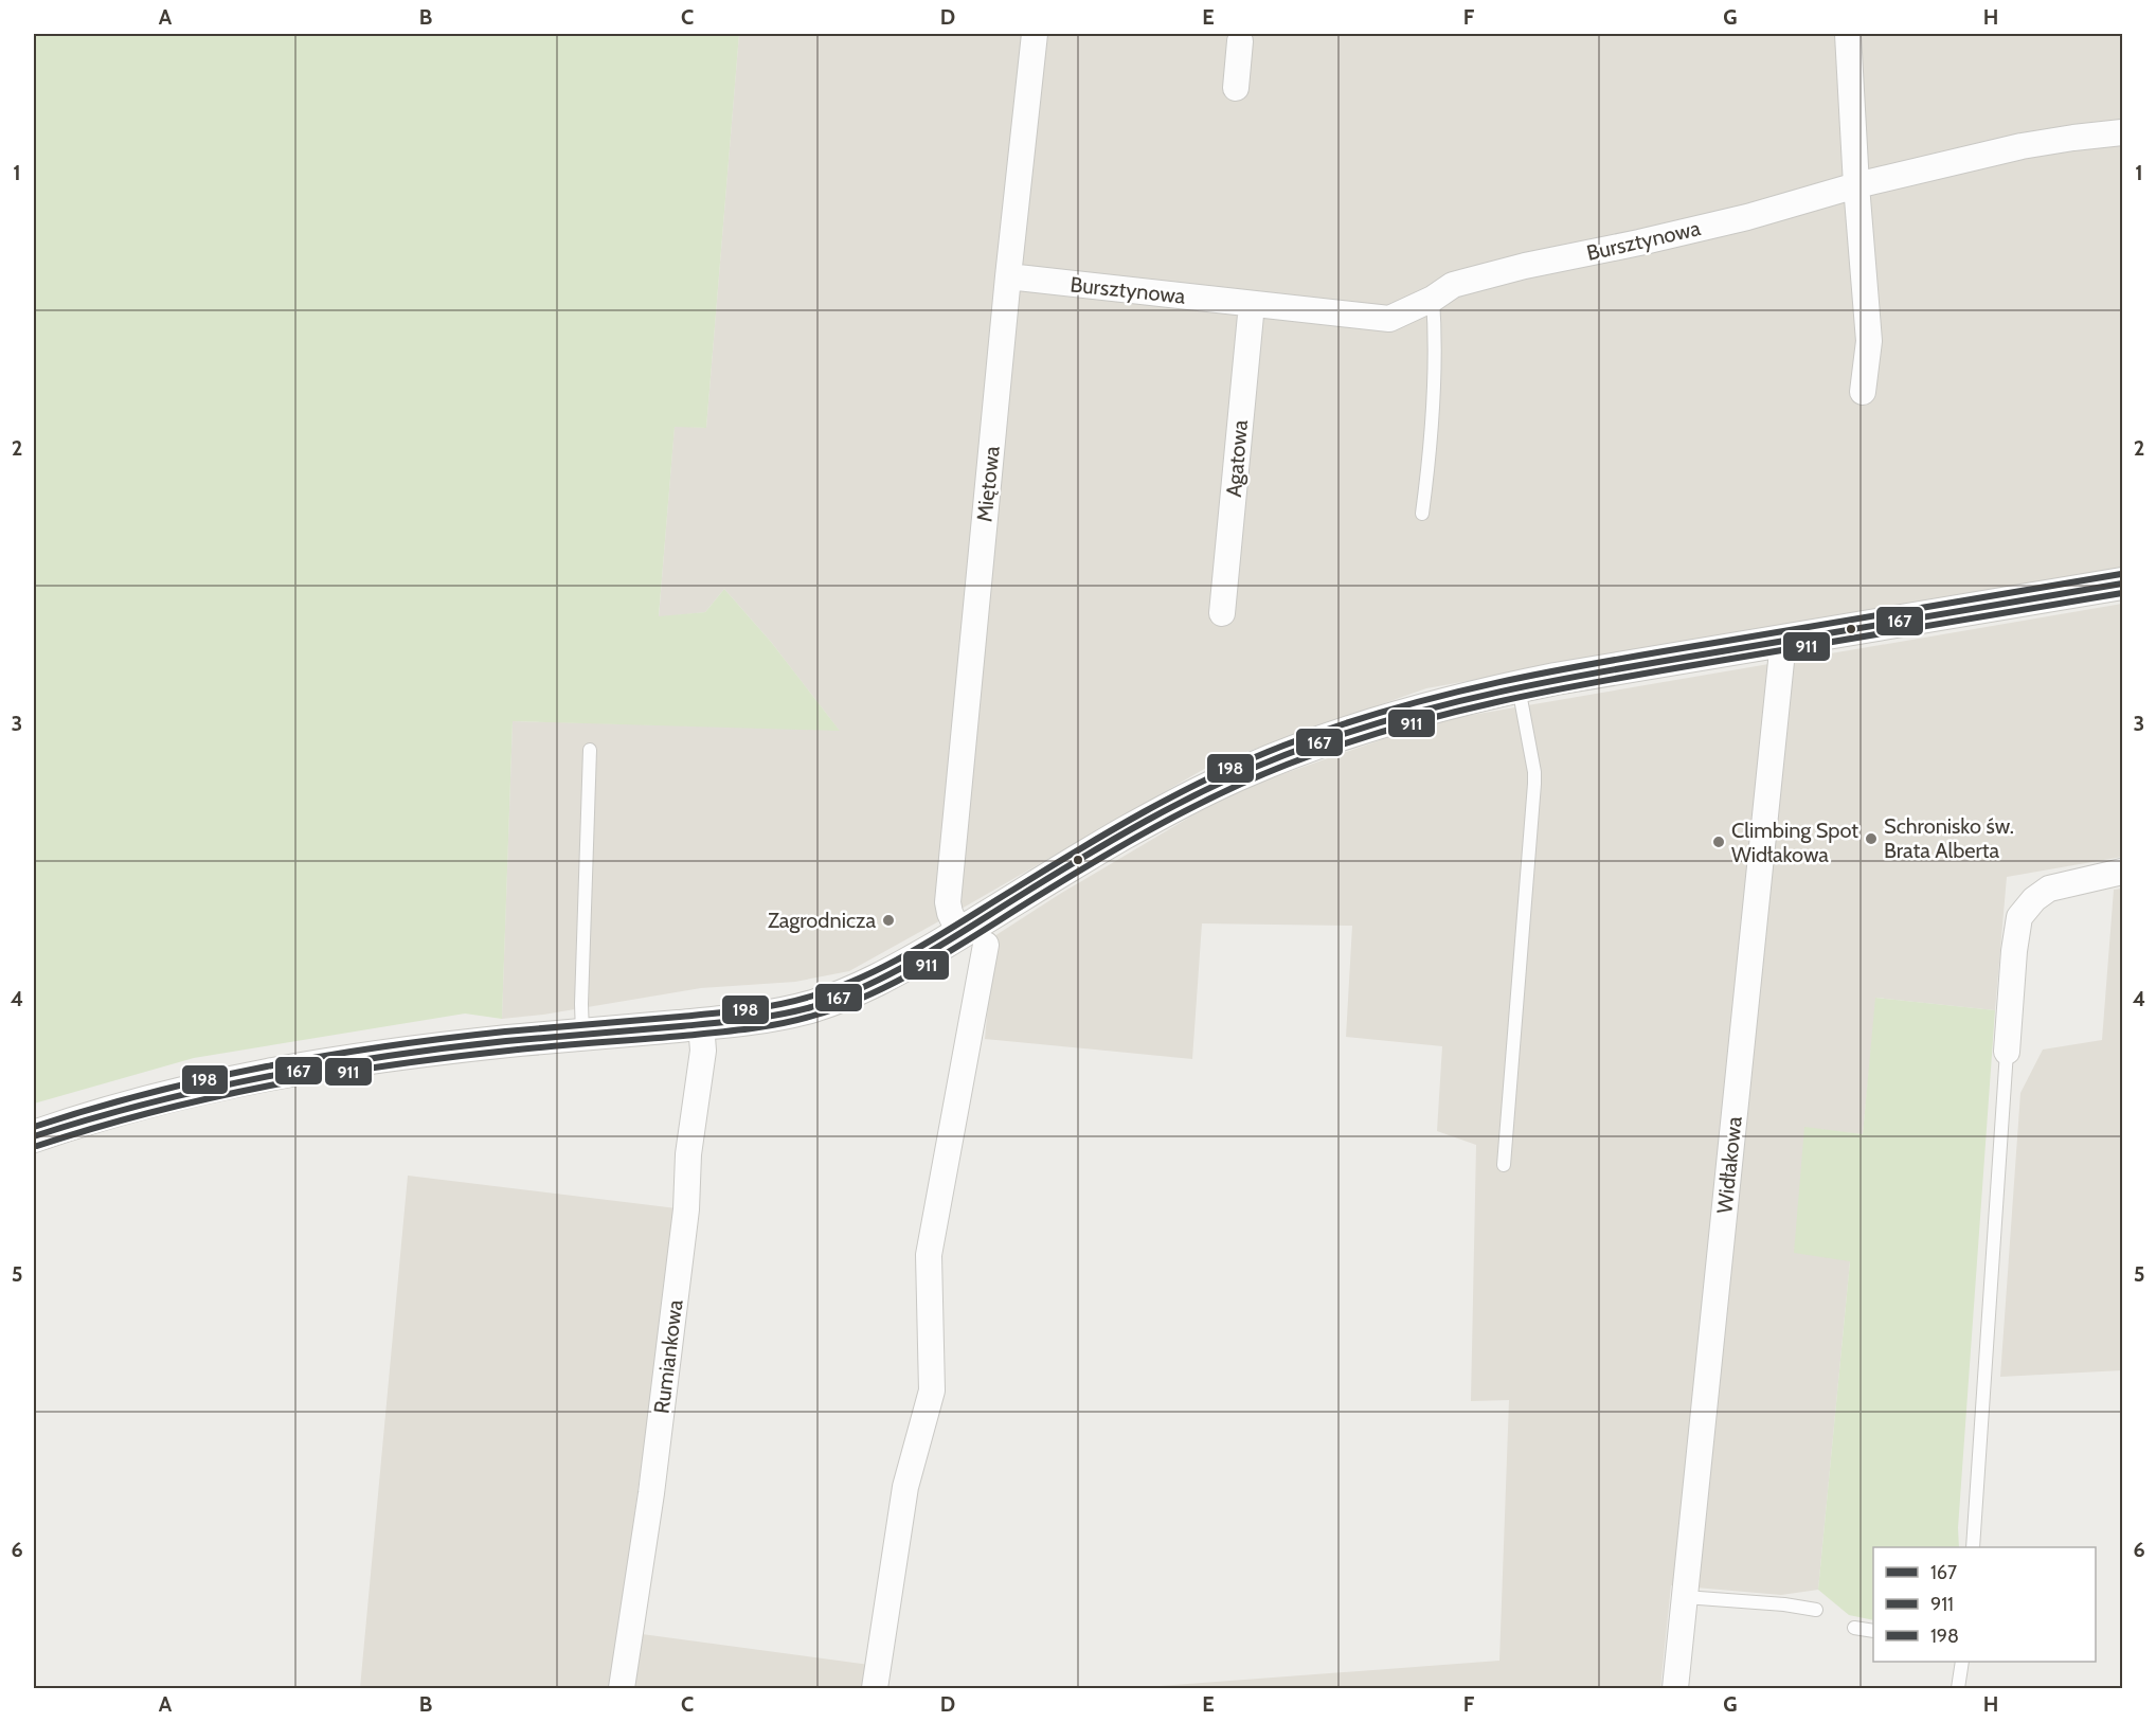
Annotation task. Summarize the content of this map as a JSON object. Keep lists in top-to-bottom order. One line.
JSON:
{"streets":{"street":["Bursztynowa","Agatowa","Miętowa","Widłakowa","Rumiankowa"]},"crossings":[["Bursztynowa","Agatowa"],["Bursztynowa","Miętowa"]],"places":["Schronisko św. Brata Alberta","Climbing Spot Widłakowa","Zagrodnicza"],"lines":["transit line 198","transit line 167","transit line 911"],"legend":["167","911","198"],"grid":{"columns":["A","B","C","D","E","F","G","H"],"rows":["1","2","3","4","5","6"]}}
